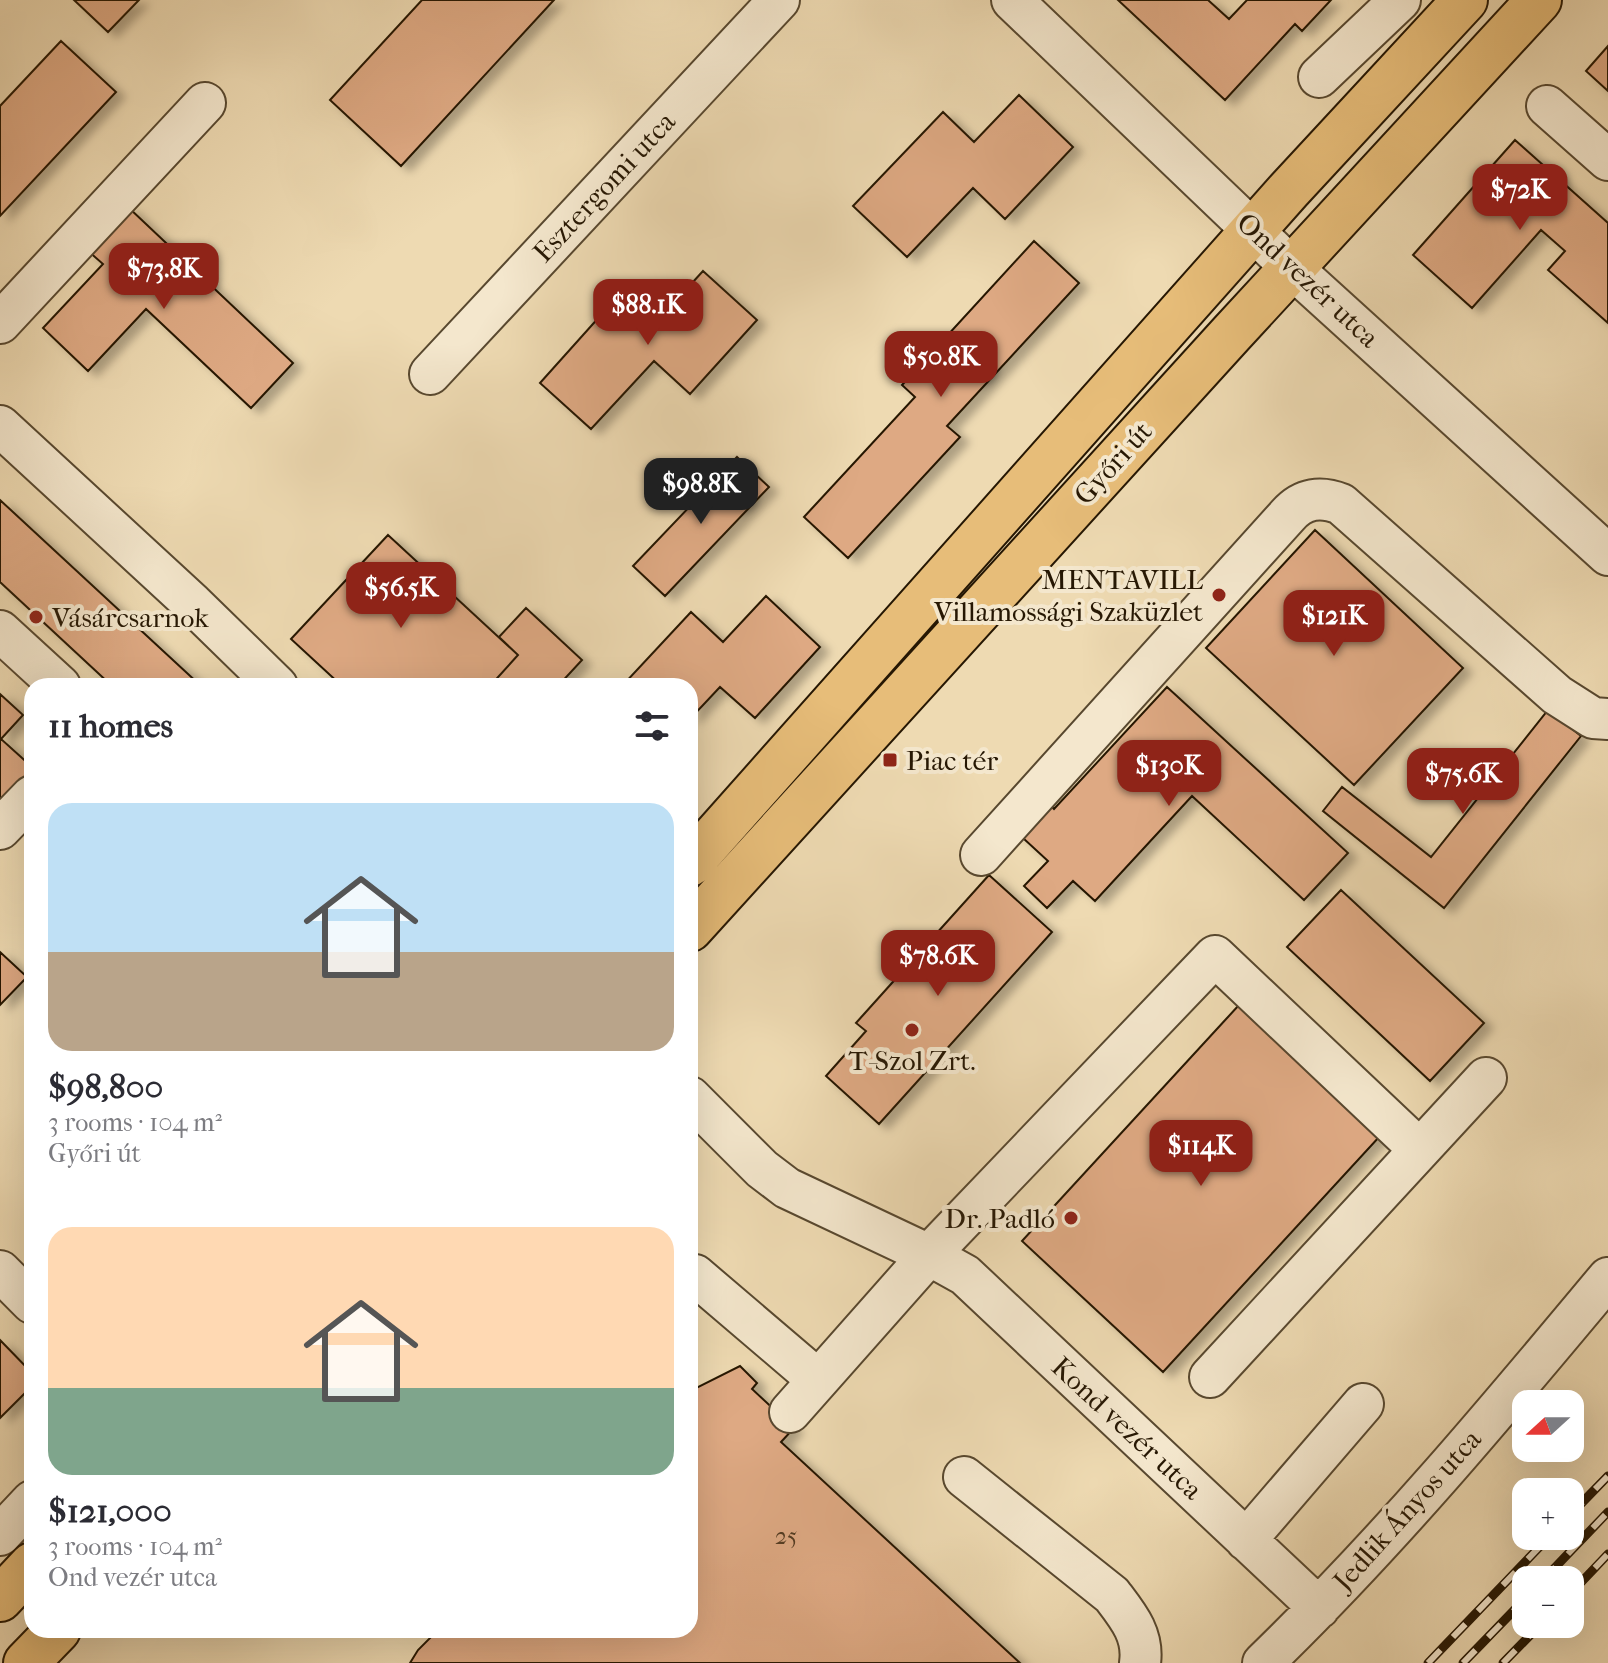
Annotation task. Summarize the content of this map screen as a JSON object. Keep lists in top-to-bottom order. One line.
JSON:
{"streets":{"main road":["Győri út"],"street":["Esztergomi utca","Ond vezér utca","Kond vezér utca","Jedlik Ányos utca"]},"crossings":[["Ond vezér utca","Győri út"],["Kond vezér utca","Jedlik Ányos utca"]],"places":{"other":["MENTAVILL Villamossági Szaküzlet","Vásárcsarnok","T-Szol Zrt.","Dr. Padló"],"transit":["Piac tér"]},"house_numbers":["25"],"north":"left","page":{"price":["$72K","$73.8K","$88.1K","$50.8K","$98.8K","$56.5K","$121K","$130K","$75.6K","$78.6K","$114K"],"heading":"11 homes","list":[{"name":"$98,800","note":"3 rooms · 104 m² · Győri út"},{"name":"$121,000","note":"3 rooms · 104 m² · Ond vezér utca"}],"map_buttons":["+","−"]}}
